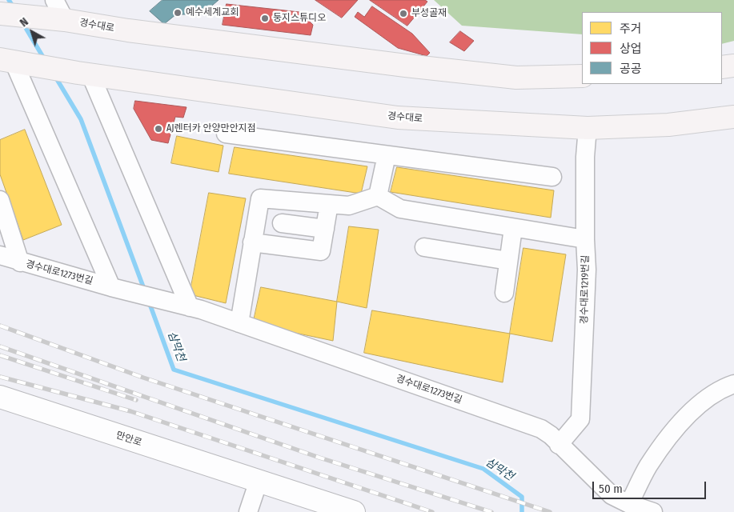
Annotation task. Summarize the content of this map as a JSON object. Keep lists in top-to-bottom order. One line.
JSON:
{"streets":{"main road":["경수대로"],"street":["경수대로1273번길","경수대로1219번길","만안로"]},"crossings":[["경수대로","경수대로1219번길"],["경수대로1273번길","경수대로1219번길"]],"water":["삼막천"],"places":["예수세계교회","부성골재","둥지스튜디오","AJ렌터카 안양만안지점"],"legend":["주거","상업","공공"],"scale_bar":"50 m","north":"top left"}
